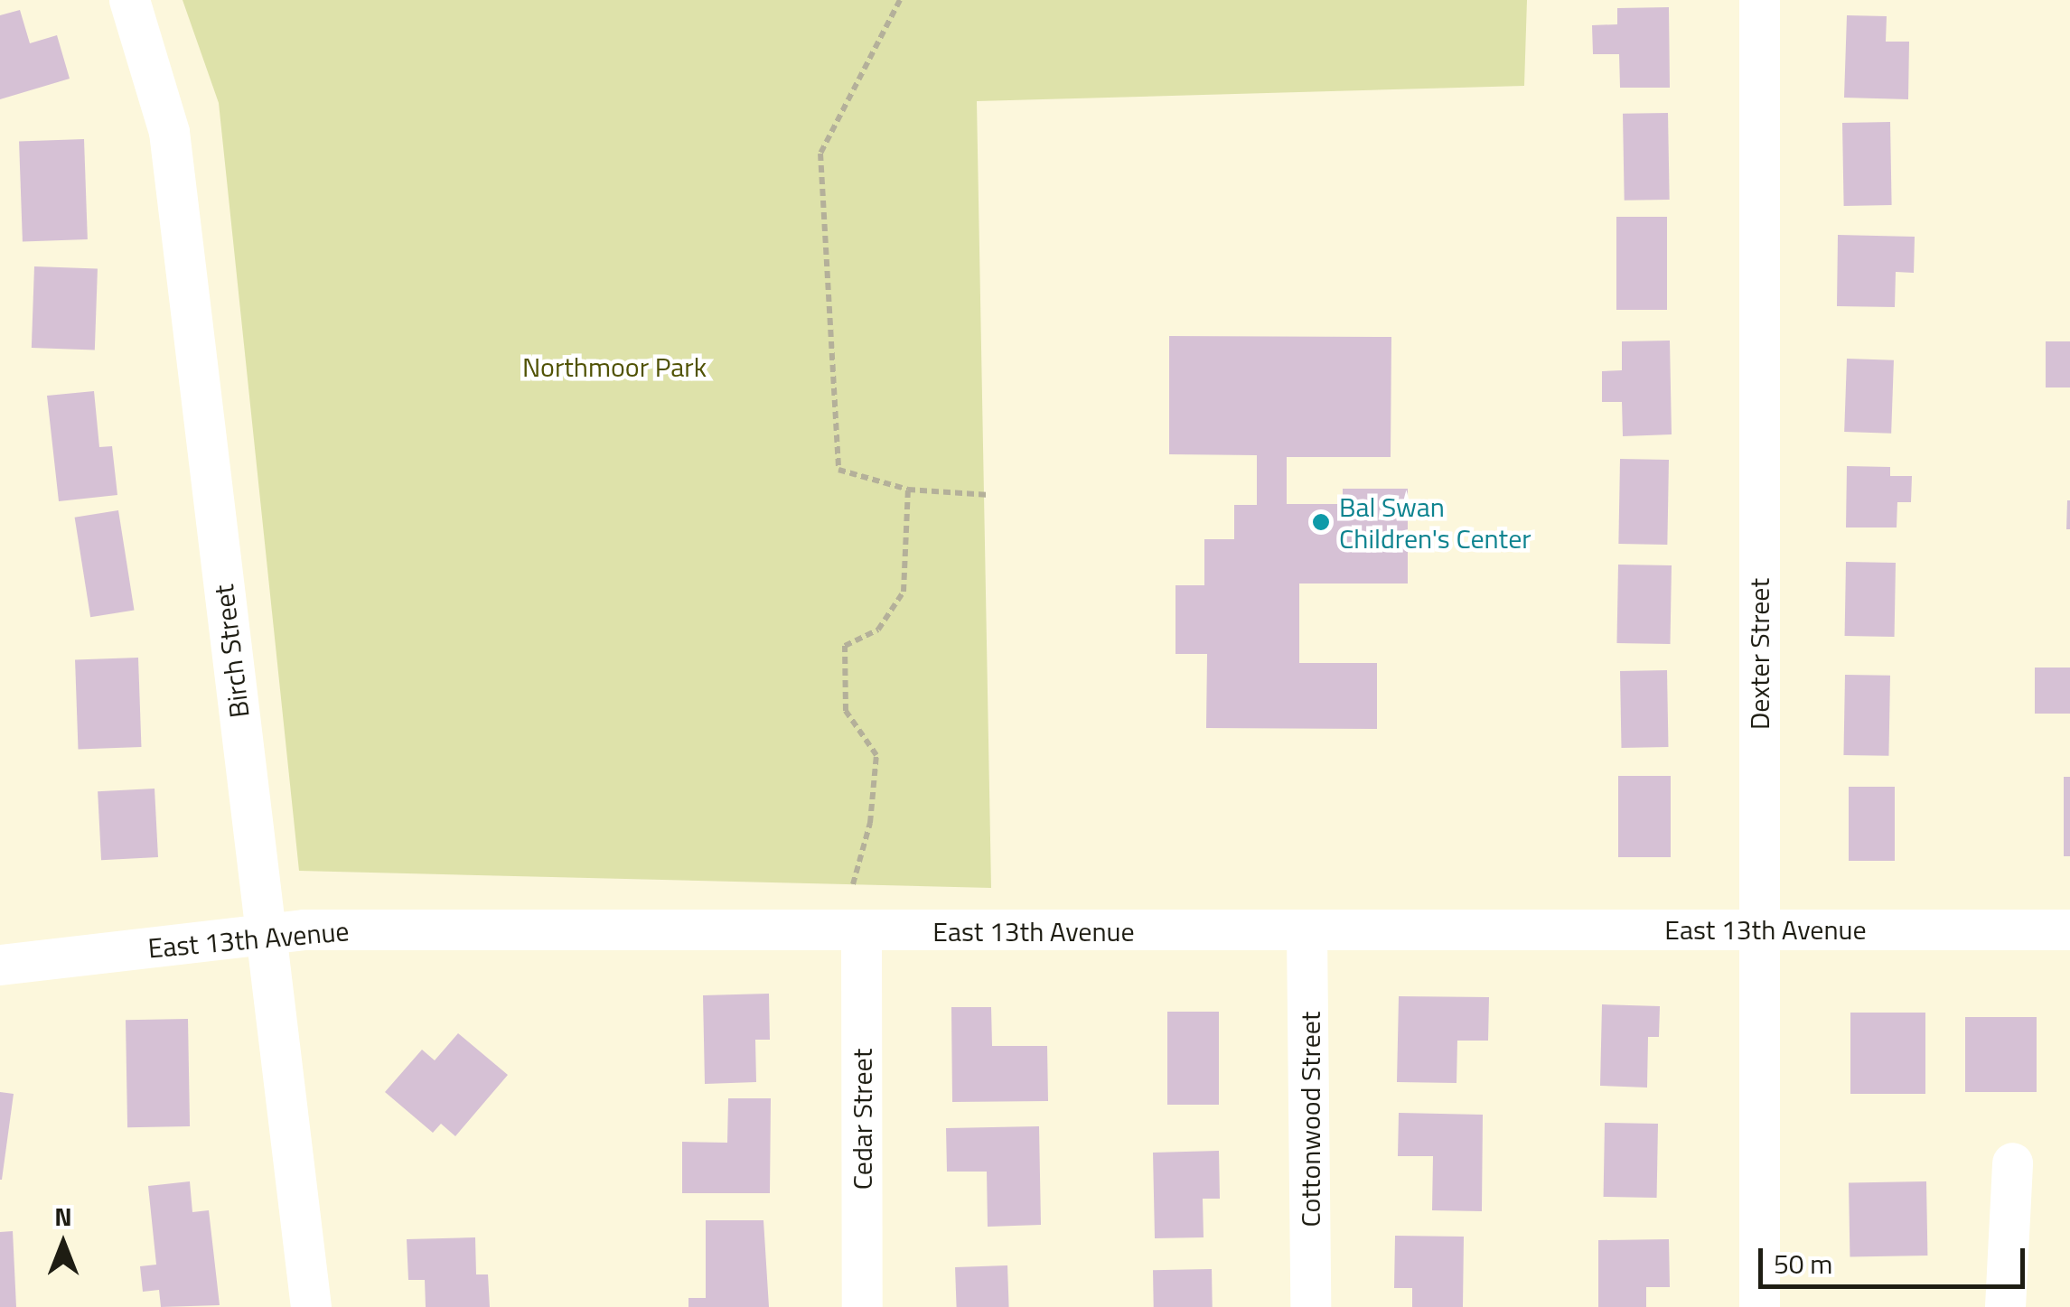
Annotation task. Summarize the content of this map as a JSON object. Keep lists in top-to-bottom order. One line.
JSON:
{"streets":{"street":["Birch Street","Dexter Street","East 13th Avenue","Cedar Street","Cottonwood Street"]},"crossings":[["Birch Street","East 13th Avenue"],["Dexter Street","East 13th Avenue"],["East 13th Avenue","Cedar Street"],["East 13th Avenue","Cottonwood Street"]],"parks":["Northmoor Park"],"places":["Bal Swan Children's Center"],"scale_bar":"50 m","north":"top"}
